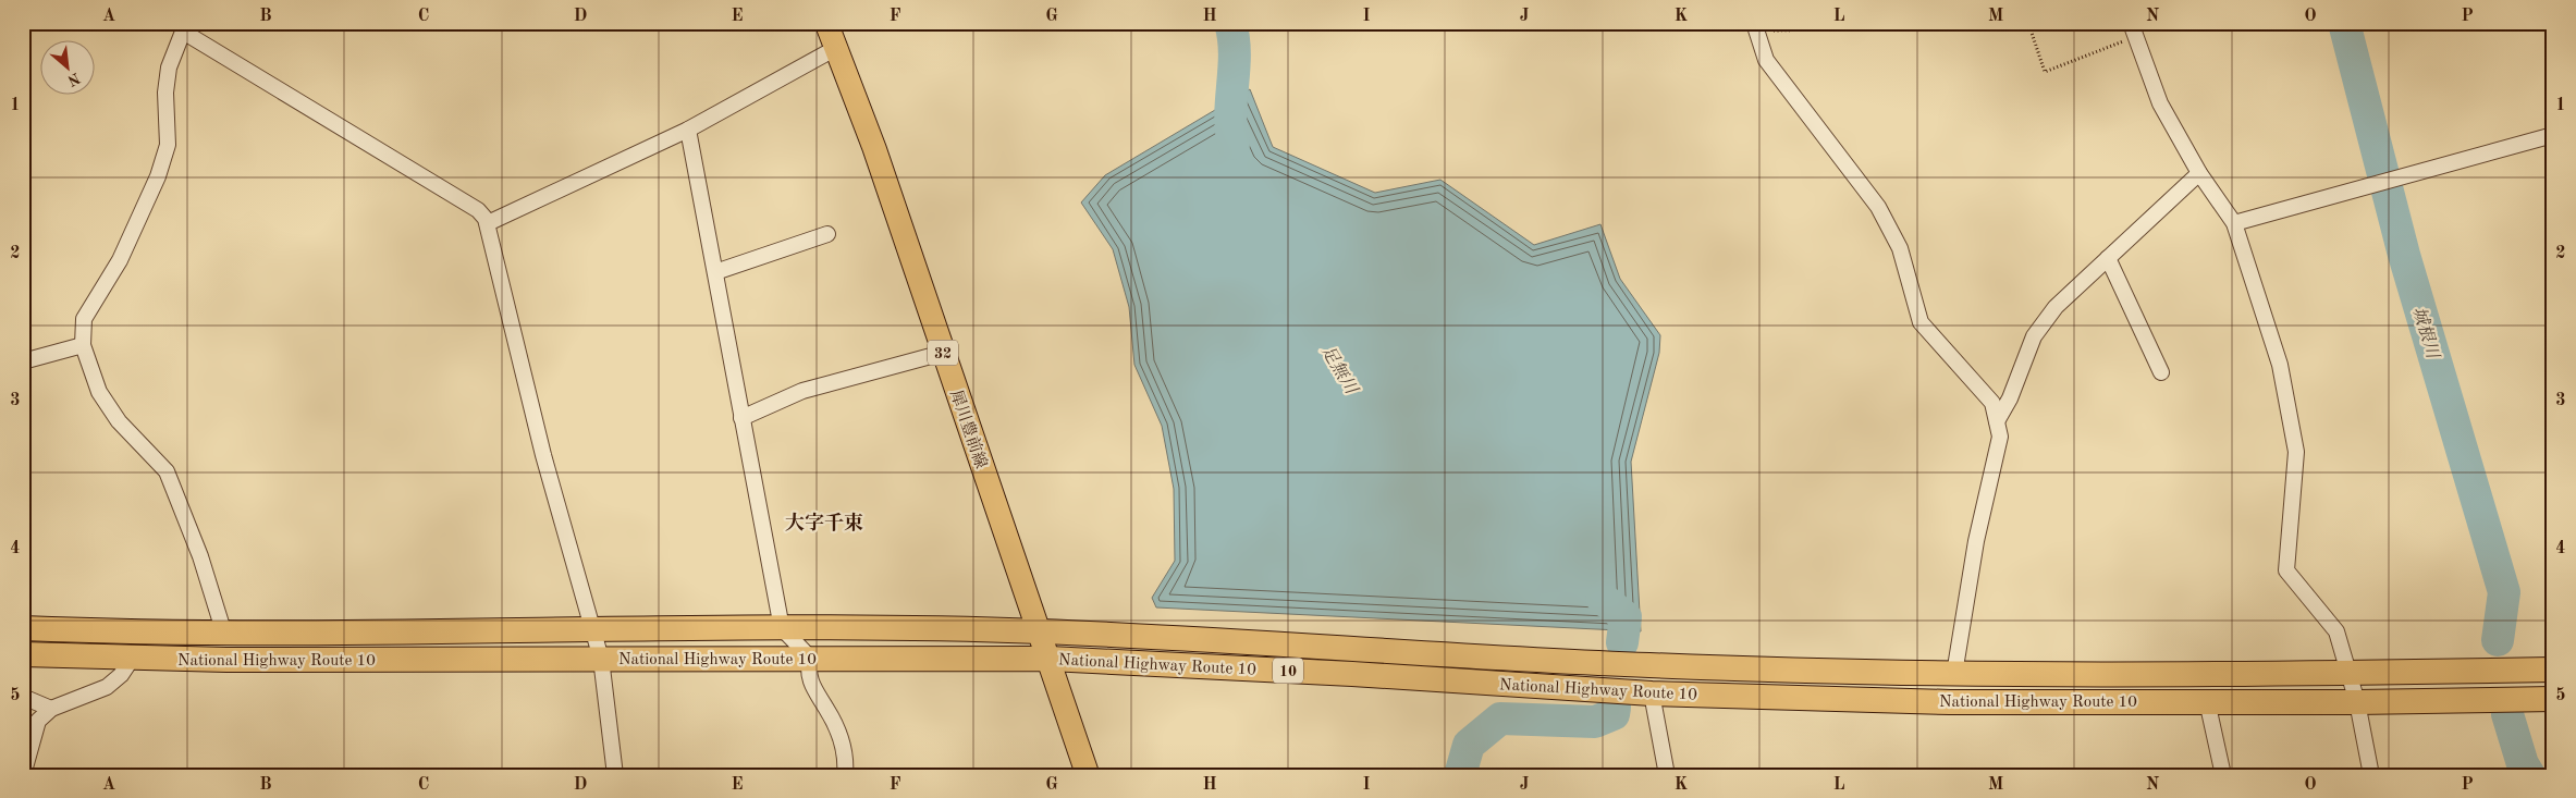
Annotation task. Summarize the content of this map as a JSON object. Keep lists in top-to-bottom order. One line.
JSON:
{"streets":{"highway":["National Highway Route 10","10"],"main road":["32","犀川豊前線"]},"crossings":[["犀川豊前線","National Highway Route 10"]],"districts":["大字千束"],"water":["城根川","足無川"],"north":"bottom right","grid":{"columns":["A","B","C","D","E","F","G","H","I","J","K","L","M","N","O","P"],"rows":["1","2","3","4","5"]}}
